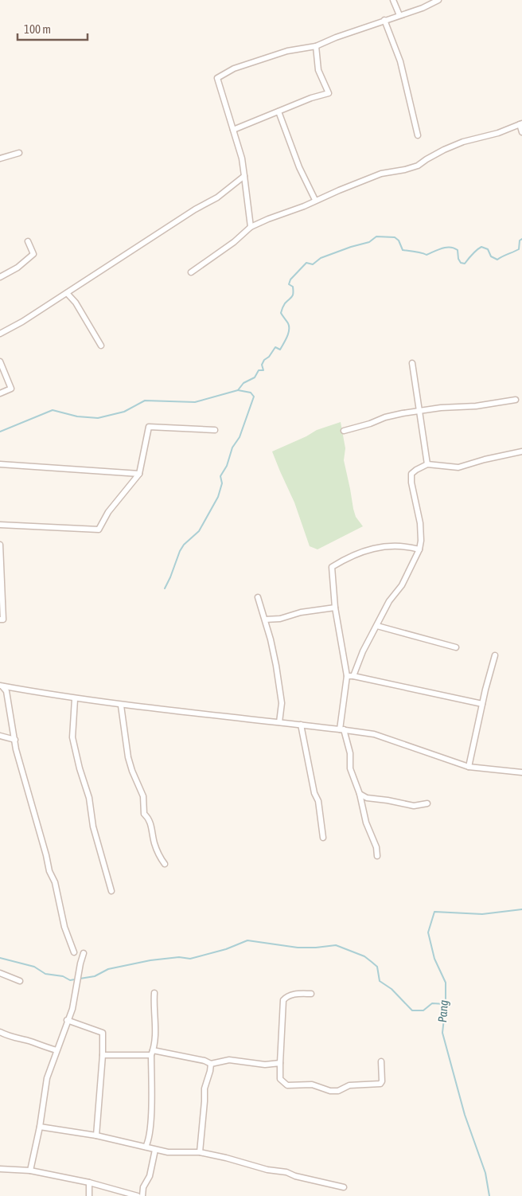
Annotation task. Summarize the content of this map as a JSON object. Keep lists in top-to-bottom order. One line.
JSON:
{"water":["Pang"],"scale_bar":"100 m"}
